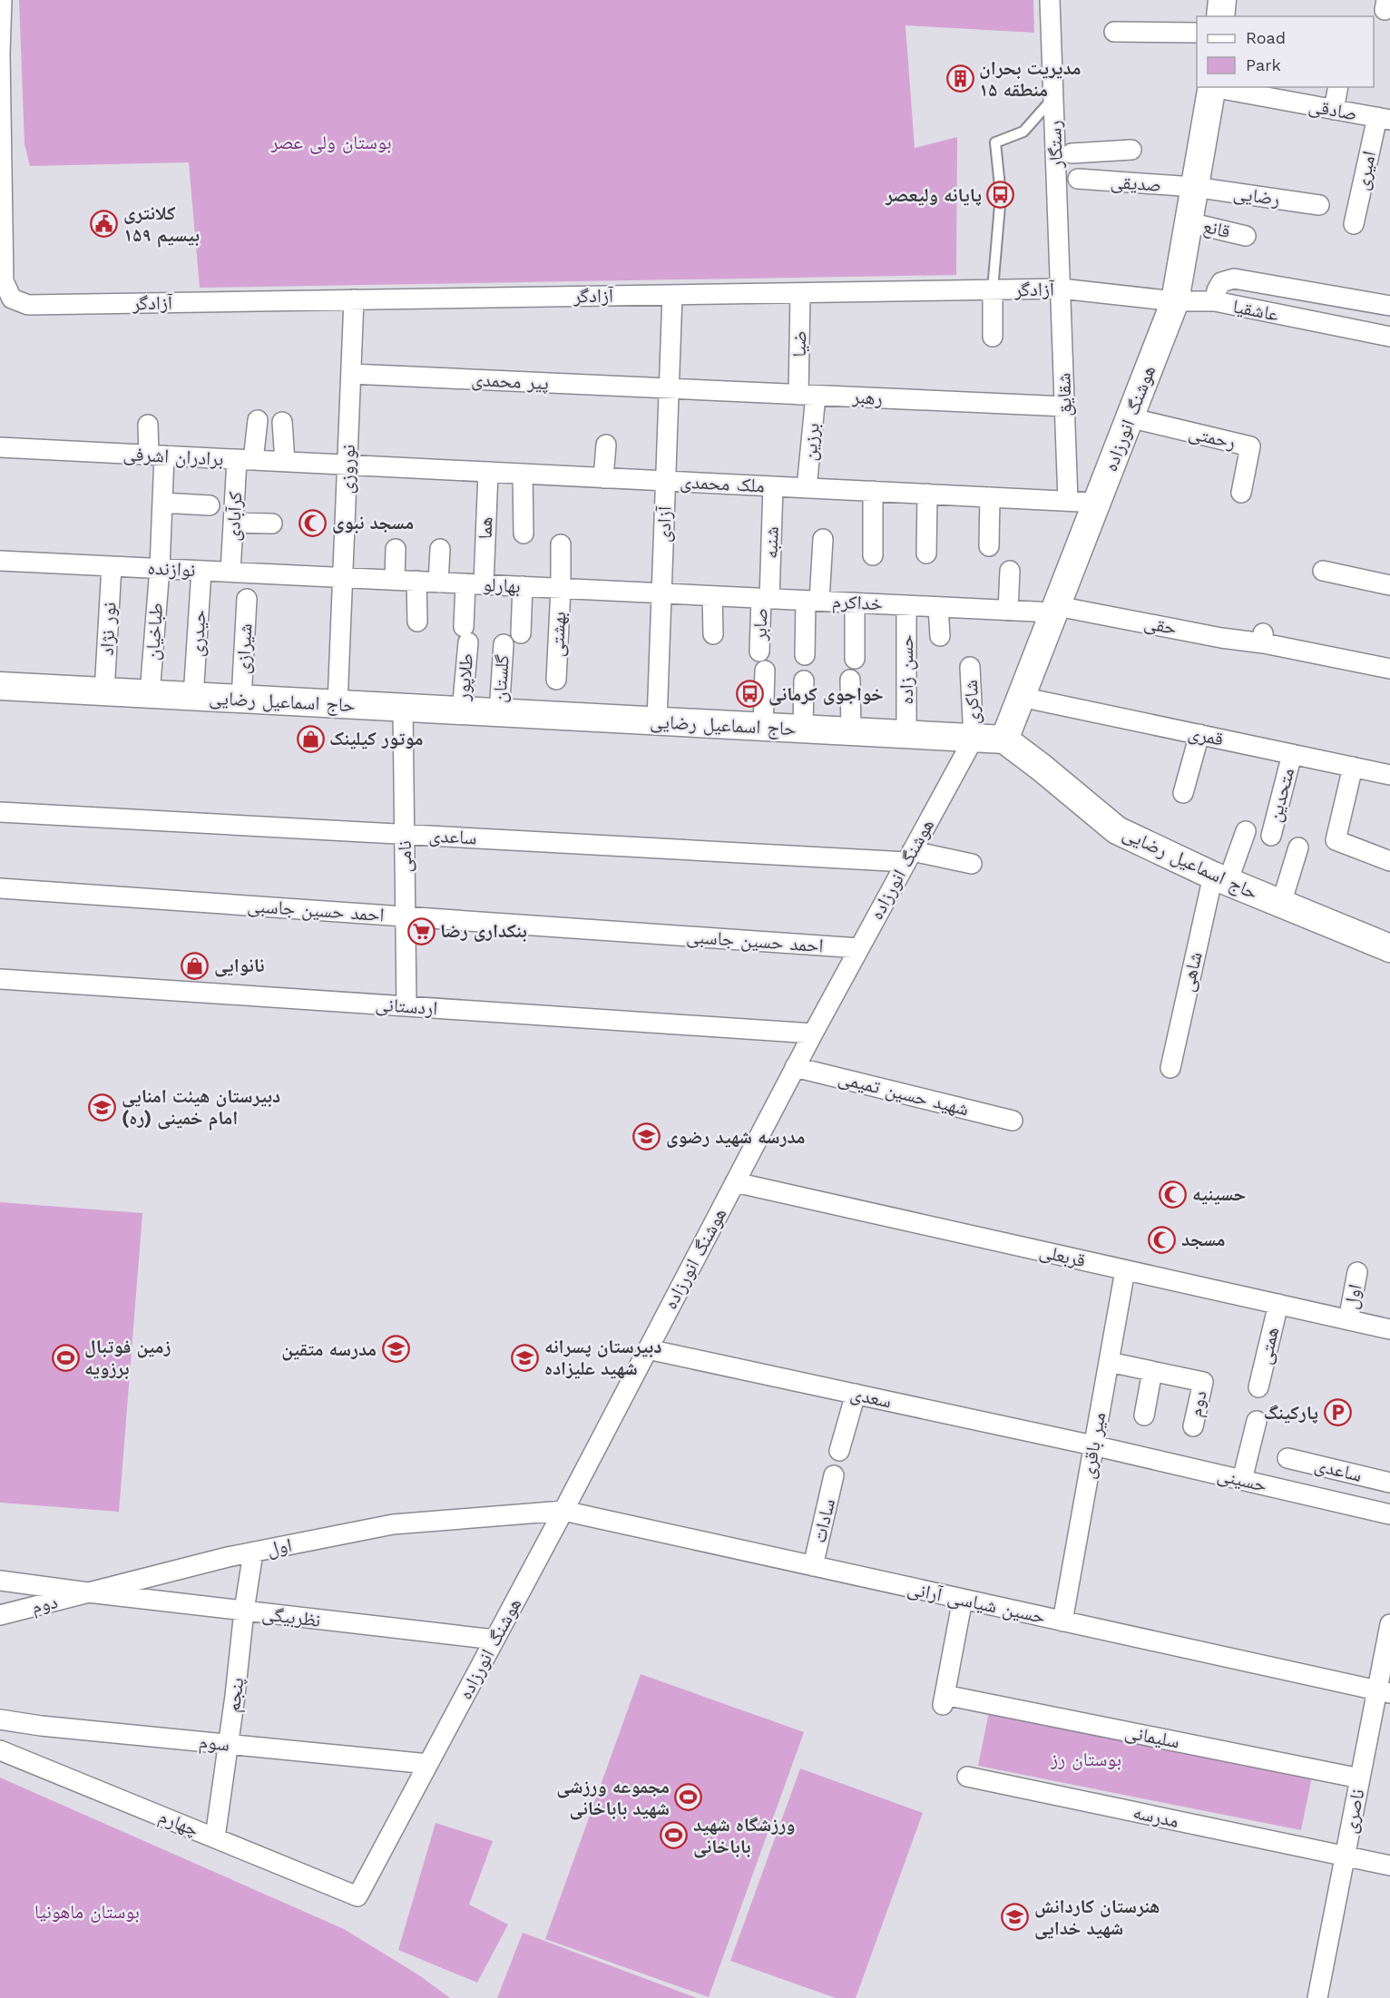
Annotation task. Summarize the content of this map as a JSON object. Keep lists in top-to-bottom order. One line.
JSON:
{"streets":{"main road":["هوشنگ انورزاده","حاج اسماعیل رضایی"],"street":["صادقی","رستگار","امیری","صدیقی","رضایی","قانع","آزادگر","عاشقیا","ضیا","پیر محمدی","شقایق","رهبر","رحمتی","برزین","برادران اشرفی","نوروزی","ملک محمدی","کرآبادی","آزادی","هما","شنبه","نوازنده","بهارلو","خداکرم","صابر","حقی","نور نژاد","طباخیان","حیدری","بهشتی","شیرازی","حسن زاده","طلاپور","گلستان","شاکری","قمری","متحدین","ساعدی","نامی","احمد حسین جاسبی","شاهی","اردستانی","شهید حسین تمیمی","قربعلی","اول","همتی","سعدی","دوم","میر باقری","حسینی","سادات","حسین شیاسی آرانی","نظربیگی","پنجم","سلیمانی","سوم","ناصری","مدرسه","چهارم"]},"crossings":[["صادقی","امیری"],["رستگار","آزادگر"],["رستگار","شقایق"],["صدیقی","رضایی"],["صدیقی","هوشنگ انورزاده"],["رضایی","هوشنگ انورزاده"],["قانع","هوشنگ انورزاده"],["آزادگر","عاشقیا"],["آزادگر","ضیا"],["آزادگر","شقایق"],["آزادگر","هوشنگ انورزاده"],["آزادگر","نوروزی"],["آزادگر","آزادی"],["ضیا","رهبر"],["ضیا","برزین"],["پیر محمدی","رهبر"],["پیر محمدی","نوروزی"],["پیر محمدی","آزادی"],["شقایق","رهبر"],["شقایق","ملک محمدی"],["رهبر","برزین"],["رهبر","آزادی"],["هوشنگ انورزاده","رحمتی"],["هوشنگ انورزاده","ملک محمدی"],["هوشنگ انورزاده","خداکرم"],["هوشنگ انورزاده","حقی"],["هوشنگ انورزاده","حاج اسماعیل رضایی"],["هوشنگ انورزاده","شاکری"],["هوشنگ انورزاده","قمری"],["هوشنگ انورزاده","ساعدی"],["هوشنگ انورزاده","احمد حسین جاسبی"],["هوشنگ انورزاده","اردستانی"],["هوشنگ انورزاده","شهید حسین تمیمی"],["هوشنگ انورزاده","قربعلی"],["هوشنگ انورزاده","اول"],["هوشنگ انورزاده","سعدی"],["هوشنگ انورزاده","حسین شیاسی آرانی"],["هوشنگ انورزاده","نظربیگی"],["هوشنگ انورزاده","سوم"],["هوشنگ انورزاده","چهارم"],["برزین","ملک محمدی"],["برادران اشرفی","نوروزی"],["برادران اشرفی","ملک محمدی"],["برادران اشرفی","کرآبادی"],["برادران اشرفی","طباخیان"],["نوروزی","ملک محمدی"],["نوروزی","نوازنده"],["نوروزی","بهارلو"],["نوروزی","حاج اسماعیل رضایی"],["ملک محمدی","آزادی"],["ملک محمدی","هما"],["ملک محمدی","شنبه"],["کرآبادی","نوازنده"],["آزادی","بهارلو"],["آزادی","خداکرم"],["آزادی","حاج اسماعیل رضایی"],["هما","بهارلو"],["هما","طلاپور"],["شنبه","خداکرم"],["شنبه","صابر"],["نوازنده","بهارلو"],["نوازنده","نور نژاد"],["نوازنده","طباخیان"],["نوازنده","حیدری"],["بهارلو","خداکرم"],["بهارلو","بهشتی"],["خداکرم","صابر"],["خداکرم","حقی"],["خداکرم","حسن زاده"],["نور نژاد","حاج اسماعیل رضایی"],["طباخیان","حاج اسماعیل رضایی"],["حیدری","حاج اسماعیل رضایی"],["شیرازی","حاج اسماعیل رضایی"],["حسن زاده","حاج اسماعیل رضایی"],["طلاپور","حاج اسماعیل رضایی"],["گلستان","حاج اسماعیل رضایی"],["حاج اسماعیل رضایی","شاکری"],["حاج اسماعیل رضایی","نامی"],["حاج اسماعیل رضایی","شاهی"],["قمری","متحدین"],["ساعدی","نامی"],["نامی","احمد حسین جاسبی"],["نامی","اردستانی"],["قربعلی","اول"],["قربعلی","همتی"],["قربعلی","میر باقری"],["اول","دوم"],["اول","حسین شیاسی آرانی"],["اول","نظربیگی"],["اول","پنجم"],["سعدی","میر باقری"],["سعدی","حسینی"],["دوم","نظربیگی"],["میر باقری","حسینی"],["میر باقری","حسین شیاسی آرانی"],["سادات","حسین شیاسی آرانی"],["حسین شیاسی آرانی","سلیمانی"],["حسین شیاسی آرانی","ناصری"],["نظربیگی","پنجم"],["پنجم","سوم"],["پنجم","چهارم"],["سلیمانی","ناصری"],["ناصری","مدرسه"]],"parks":["بوستان ولی عصر","بوستان رز","بوستان ماهونیا"],"places":{"building":["مدیریت بحران منطقه ۱۵"],"bus stop":["پایانه ولیعصر","خواجوی کرمانی"],"public building":["کلانتری ۱۵۹ بیسیم"],"mosque":["مسجد نبوی","حسینیه","مسجد"],"shop":["موتور کیلینک","نانوایی"],"supermarket":["بنکداری رضا"],"school or university":["دبیرستان هیئت امنایی امام خمینی (ره)","مدرسه شهید رضوی","مدرسه متقین","دبیرستان پسرانه شهید علیزاده","هنرستان کاردانش شهید خدایی"],"sports":["زمین فوتبال برزویه","مجموعه ورزشی شهید باباخانی","ورزشگاه شهید باباخانی"],"parking":["پارکینگ"]},"legend":["Road","Park"]}
